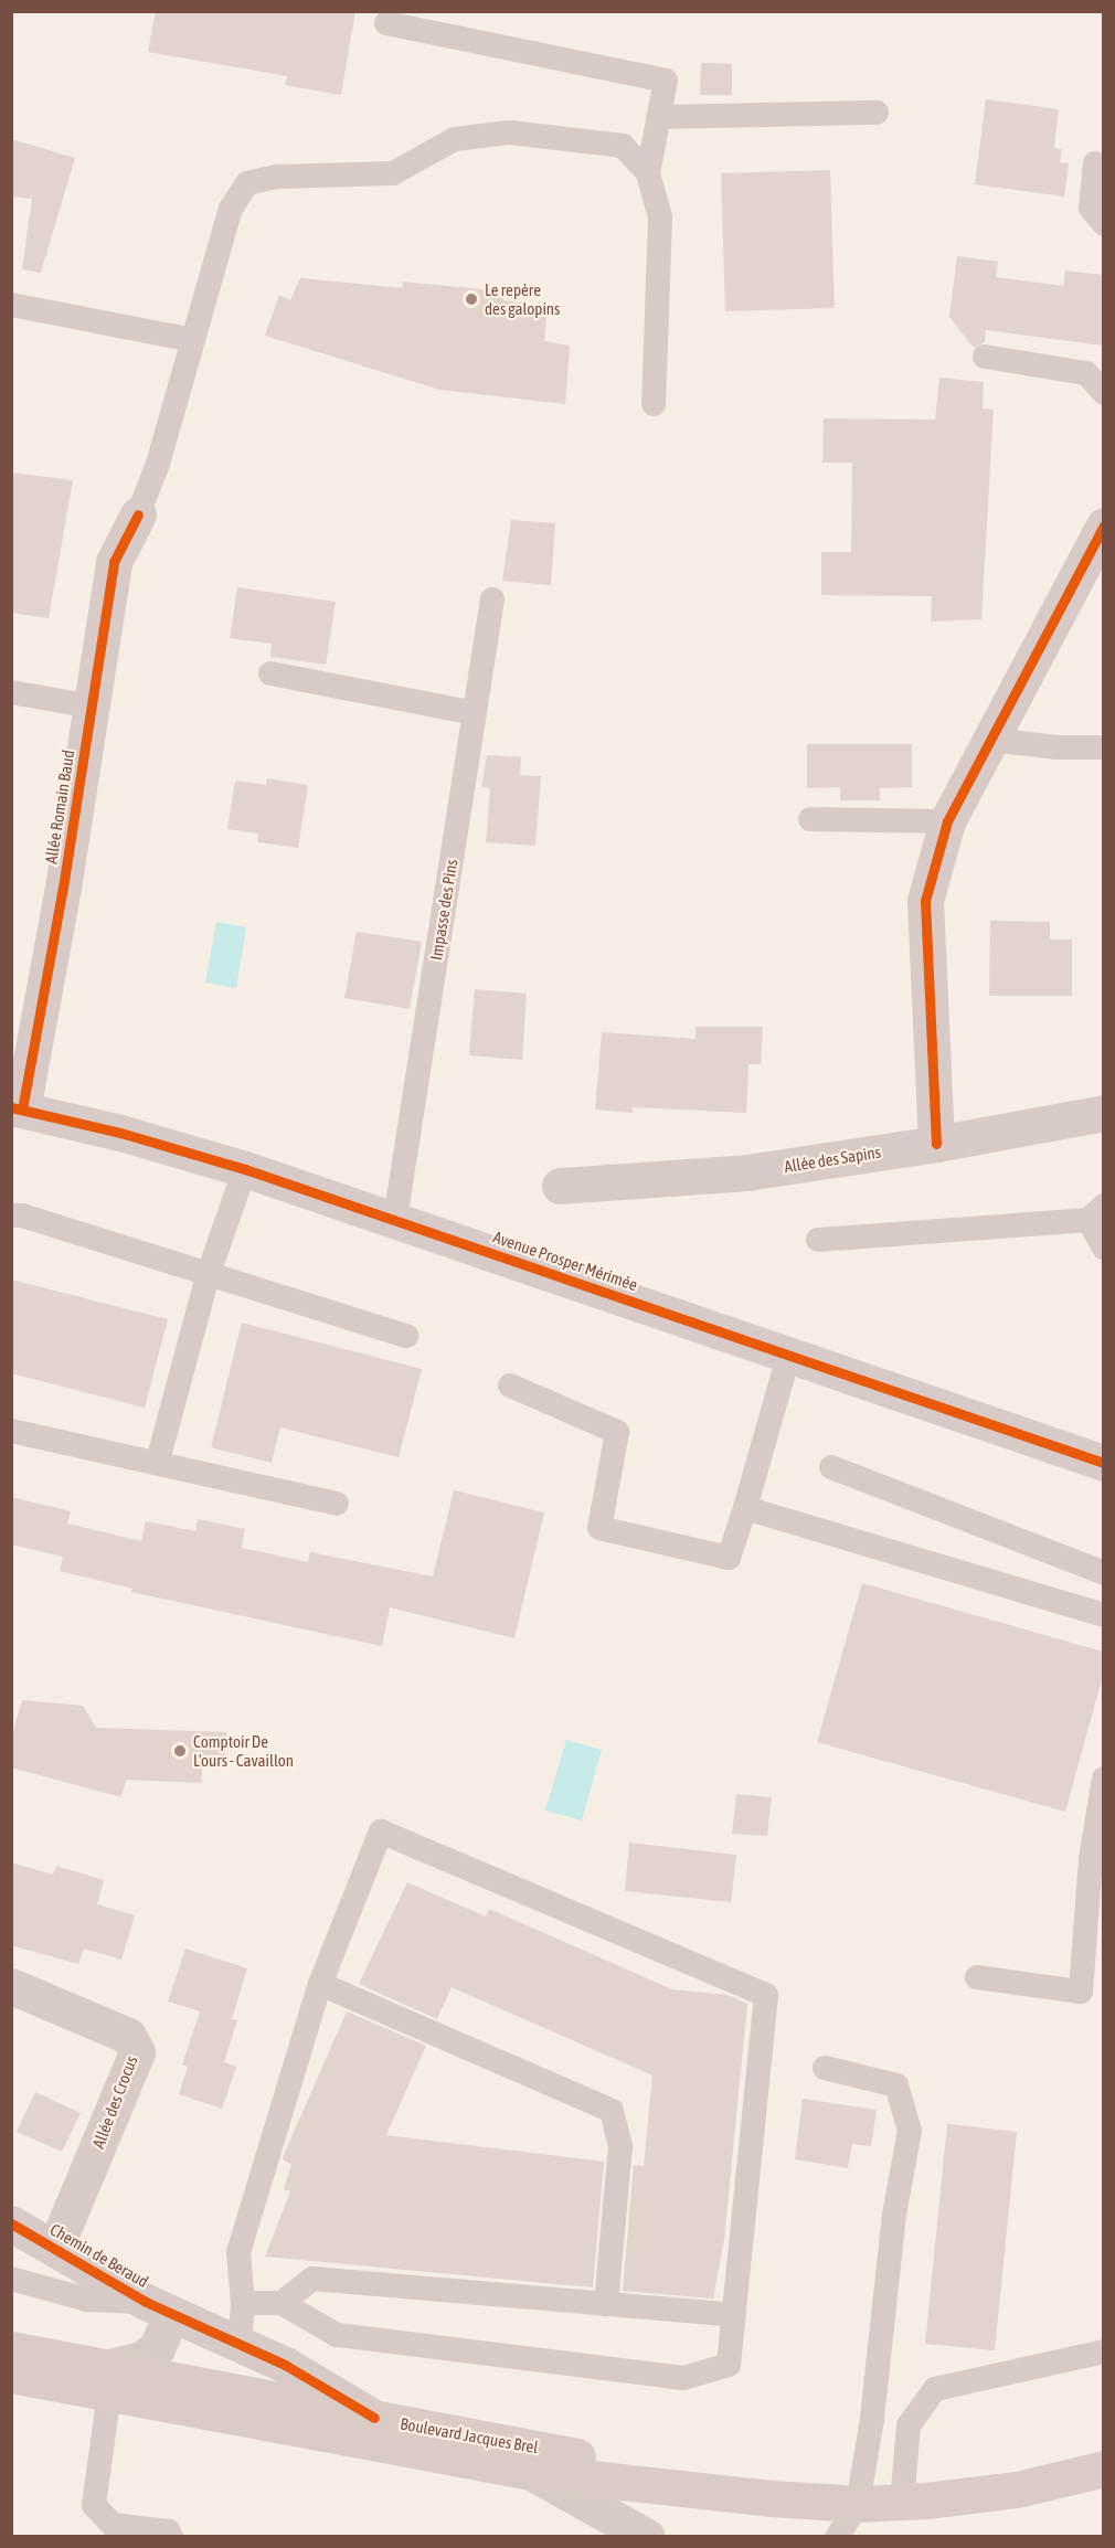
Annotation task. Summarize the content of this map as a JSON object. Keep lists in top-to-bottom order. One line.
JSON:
{"streets":{"main road":["Boulevard Jacques Brel"],"street":["Allée Romain Baud","Allée des Sapins","Avenue Prosper Mérimée","Allée des Crocus","Chemin de Beraud"],"lane":["Impasse des Pins"]},"crossings":[["Allée Romain Baud","Avenue Prosper Mérimée"],["Impasse des Pins","Avenue Prosper Mérimée"],["Allée des Crocus","Chemin de Beraud"],["Chemin de Beraud","Boulevard Jacques Brel"]],"places":["Le repère des galopins","Comptoir De L'ours - Cavaillon"]}
